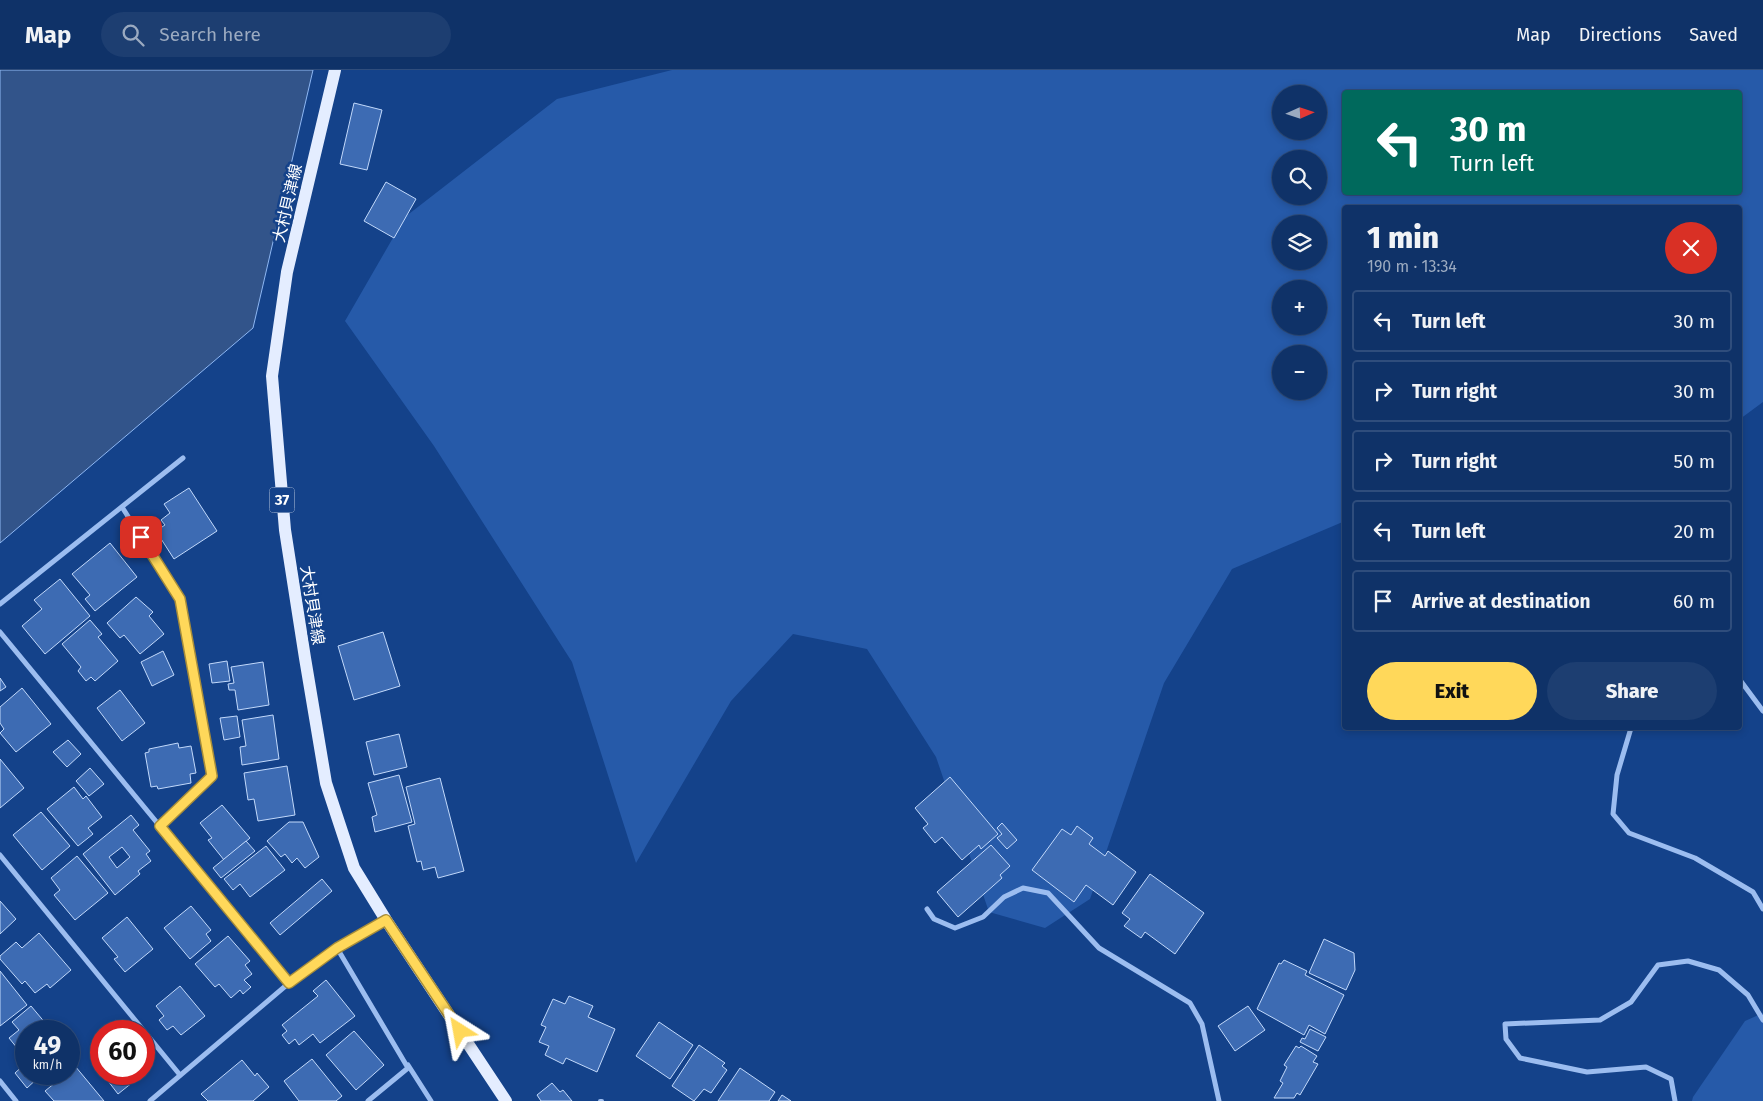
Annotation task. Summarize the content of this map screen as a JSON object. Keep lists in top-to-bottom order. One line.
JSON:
{"streets":{"main road":["大村貝津線","37"]},"north":"right","page":{"header":"Map","search":"Search here","nav":["Map","Directions","Saved"],"map_buttons":["+","−"],"turn":["30 m","Turn left"],"heading":["1 min","190 m · 13:34"],"list":[{"name":"Turn left","value":"30 m"},{"name":"Turn right","value":"30 m"},{"name":"Turn right","value":"50 m"},{"name":"Turn left","value":"20 m"},{"name":"Arrive at destination","value":"60 m"}],"buttons":["Exit","Share"],"speed":"49 km/h","limit":"60"}}
